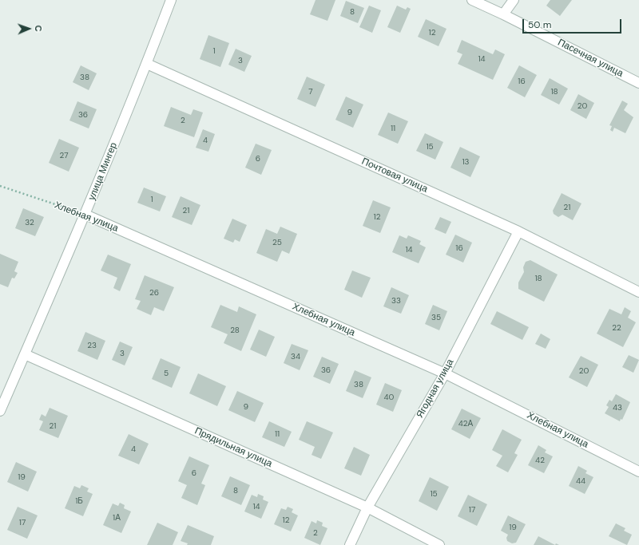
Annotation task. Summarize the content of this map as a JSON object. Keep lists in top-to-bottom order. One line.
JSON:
{"streets":{"street":["Пасечная улица","улица Мингер","Почтовая улица","Хлебная улица","Ягодная улица","Прядильная улица"]},"crossings":[["улица Мингер","Почтовая улица"],["улица Мингер","Хлебная улица"],["улица Мингер","Прядильная улица"],["Почтовая улица","Ягодная улица"],["Хлебная улица","Ягодная улица"],["Ягодная улица","Прядильная улица"]],"house_numbers":["8","12","1","14","3","38","16","7","18","20","9","36","2","11","4","15","27","6","13","1","21","21","12","32","25","16","14","18","26","33","35","22","28","23","3","34","36","20","5","38","40","9","43","42А","21","11","4","42","6","19","44","8","15","1Б","14","17","1А","12","17","19","2"],"scale_bar":"50 m","north":"right"}
